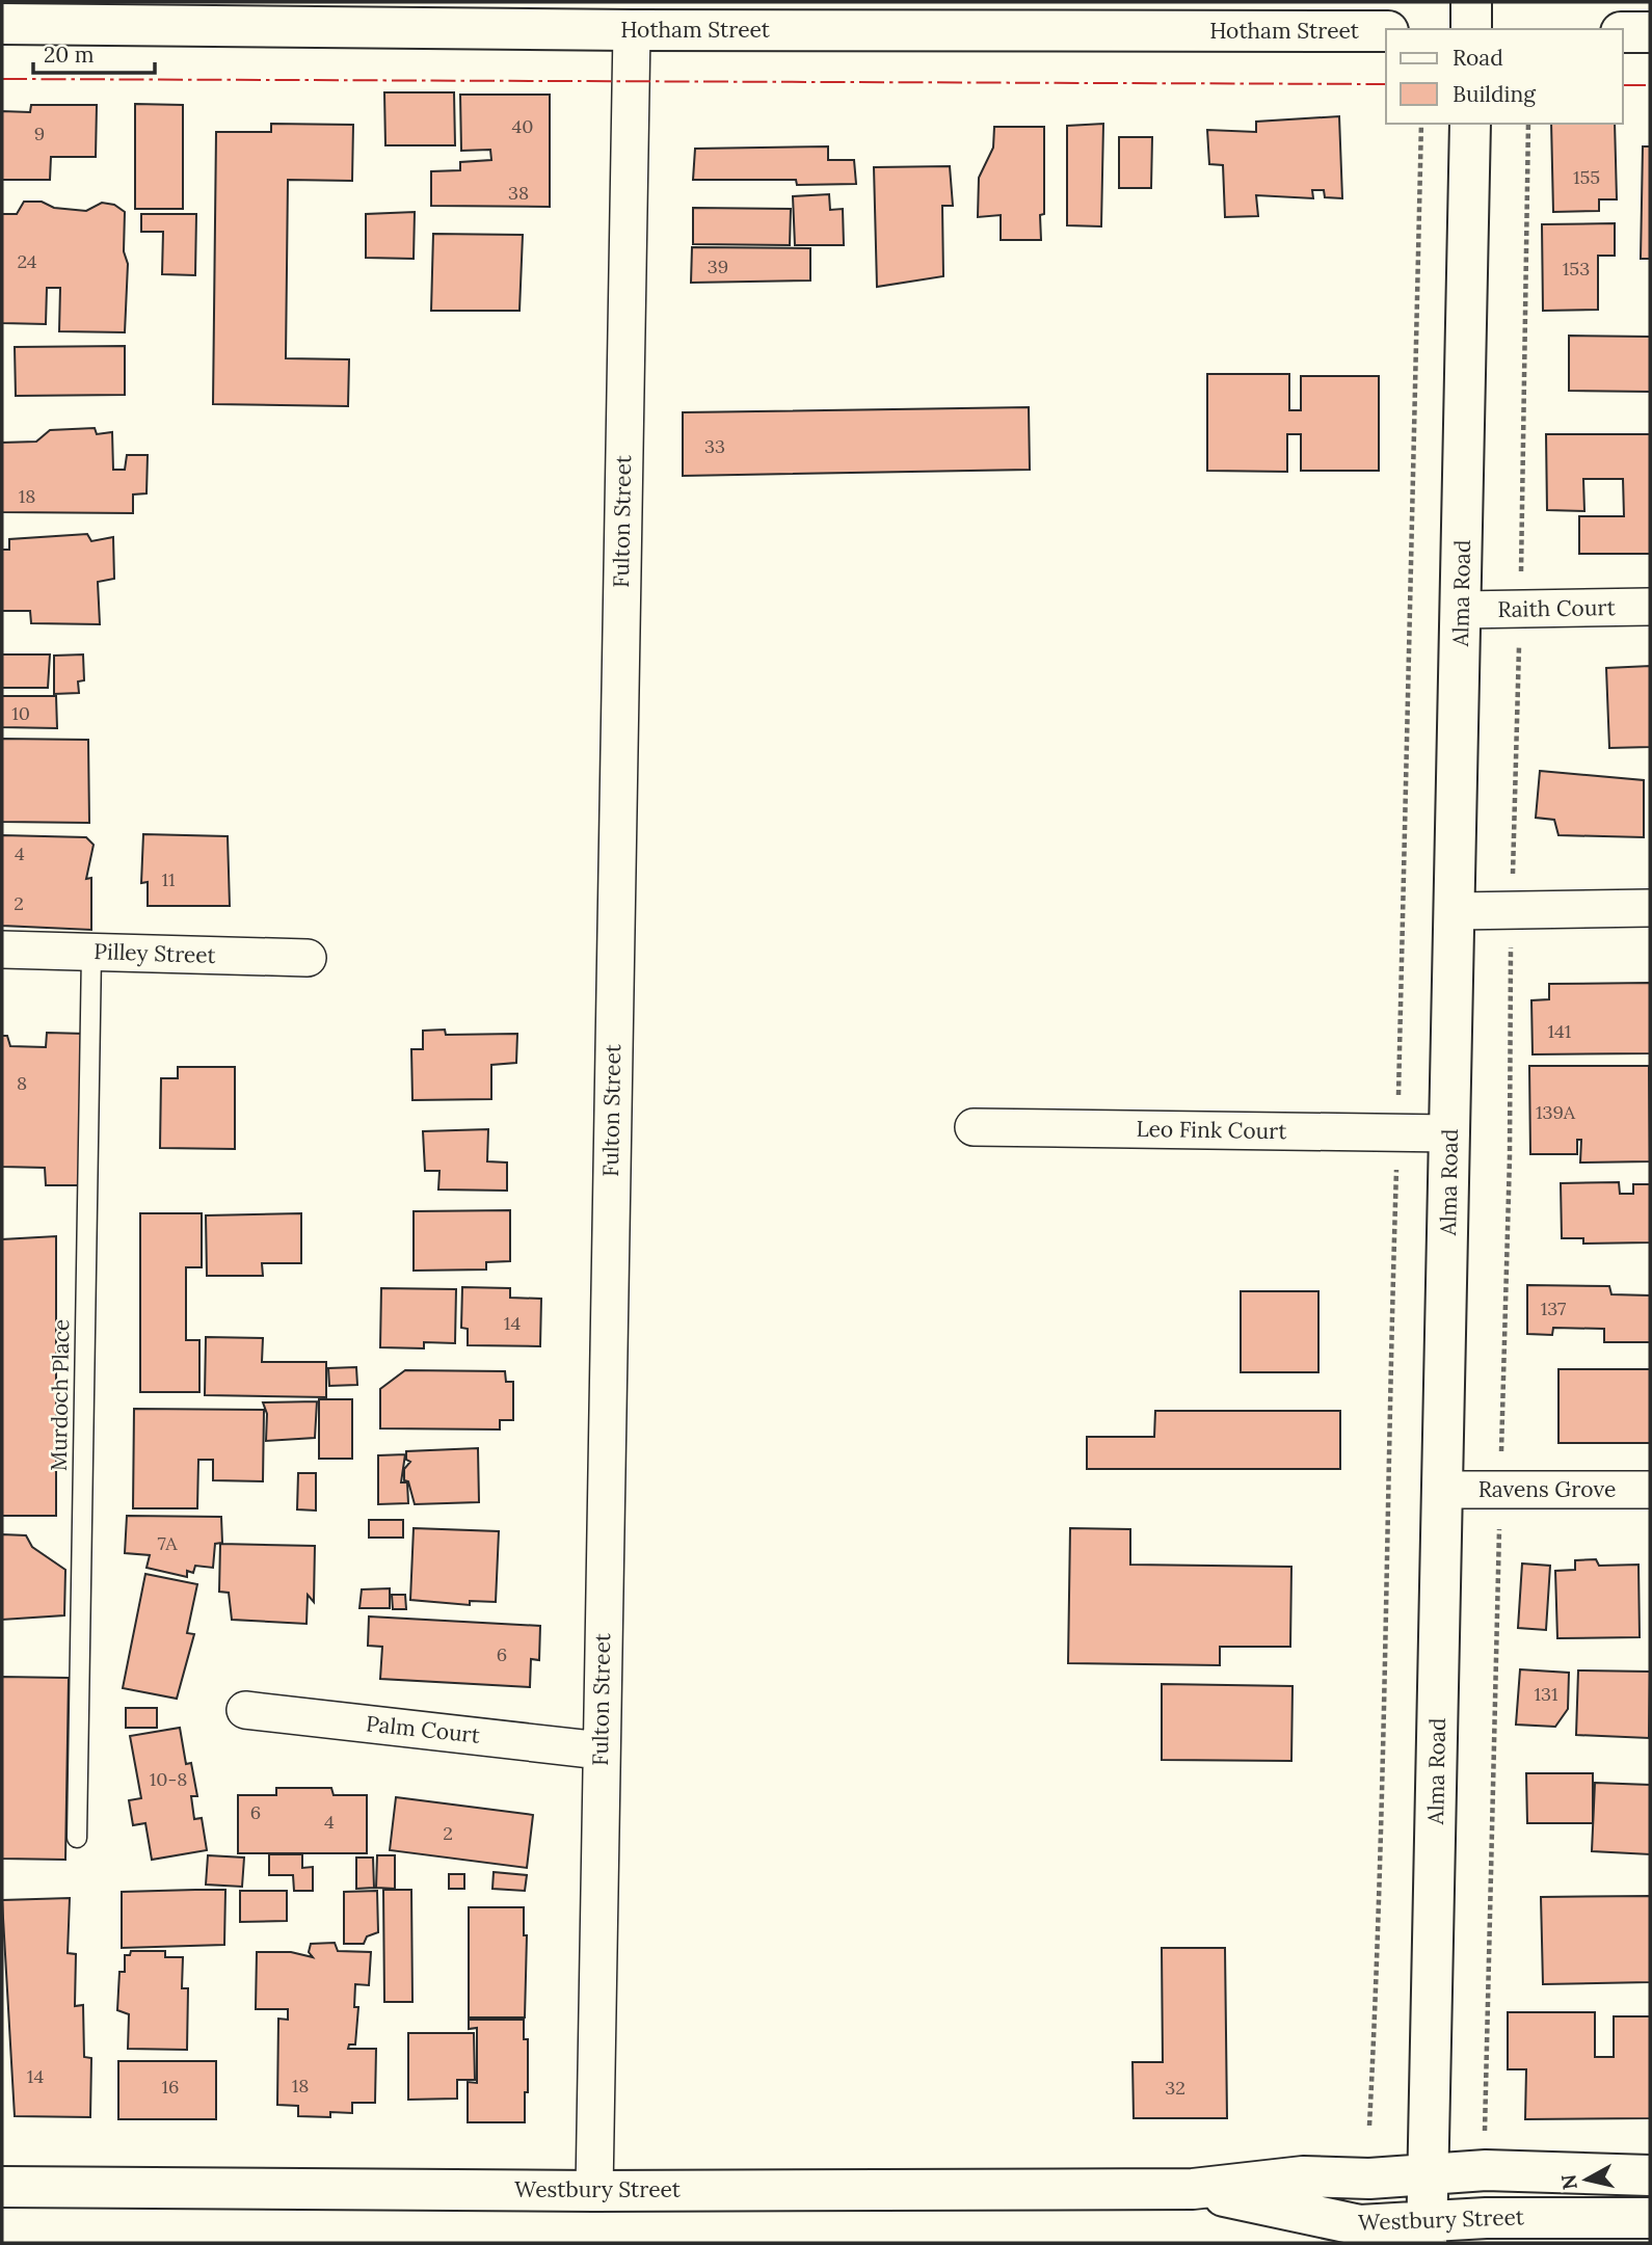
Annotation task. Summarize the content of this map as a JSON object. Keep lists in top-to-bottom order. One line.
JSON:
{"streets":{"street":["Hotham Street","Fulton Street","Alma Road","Raith Court","Pilley Street","Leo Fink Court","Ravens Grove","Palm Court","Westbury Street"],"lane":["Murdoch Place"]},"crossings":[["Hotham Street","Fulton Street"],["Fulton Street","Palm Court"],["Fulton Street","Westbury Street"],["Alma Road","Raith Court"],["Alma Road","Leo Fink Court"],["Alma Road","Ravens Grove"],["Alma Road","Westbury Street"],["Pilley Street","Murdoch Place"]],"house_numbers":["40","9","155","38","24","39","153","33","18","10","4","11","2","141","8","139A","137","14","7A","6","131","10-8","6","4","2","14","18","16","32"],"legend":["Road","Building"],"scale_bar":"20 m","north":"left"}
